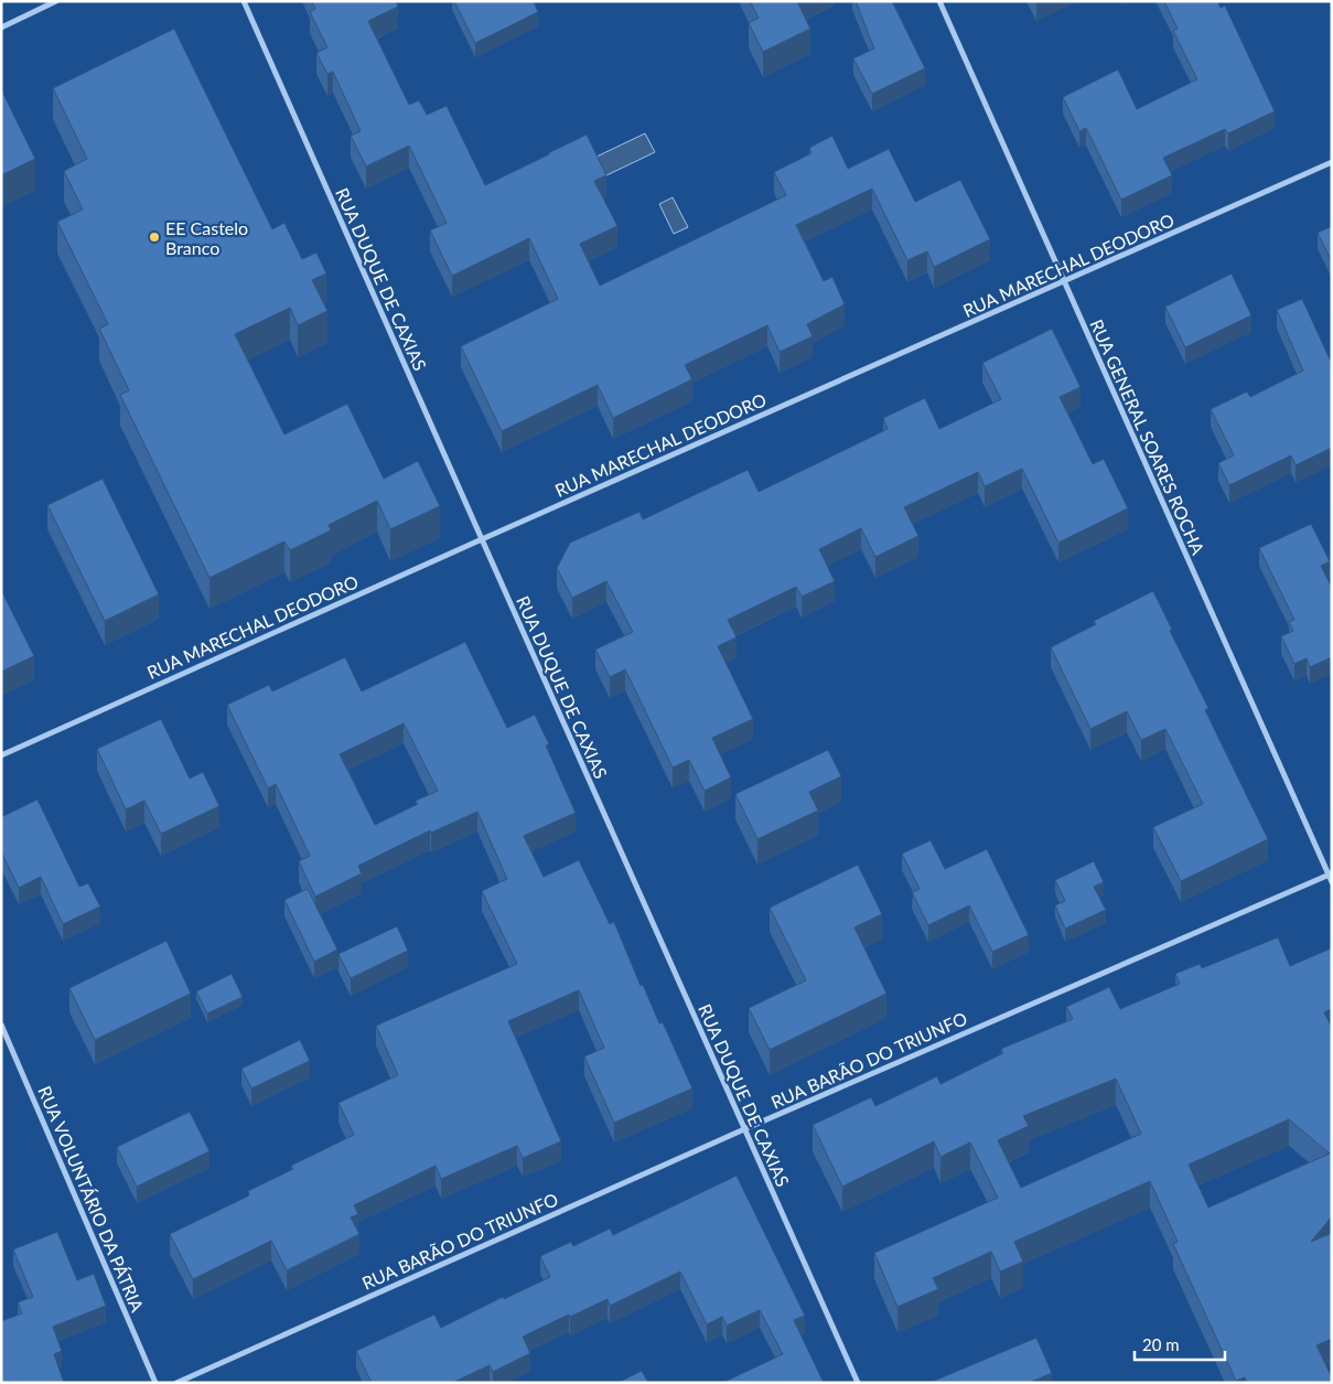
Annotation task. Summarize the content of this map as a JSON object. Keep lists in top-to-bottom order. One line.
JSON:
{"streets":{"street":["RUA MARECHAL DEODORO","RUA DUQUE DE CAXIAS","RUA GENERAL SOARES ROCHA","RUA BARÃO DO TRIUNFO","RUA VOLUNTÁRIO DA PÁTRIA"]},"crossings":[["RUA MARECHAL DEODORO","RUA DUQUE DE CAXIAS"],["RUA MARECHAL DEODORO","RUA GENERAL SOARES ROCHA"],["RUA DUQUE DE CAXIAS","RUA BARÃO DO TRIUNFO"],["RUA GENERAL SOARES ROCHA","RUA BARÃO DO TRIUNFO"]],"places":["EE Castelo Branco"],"scale_bar":"20 m"}
